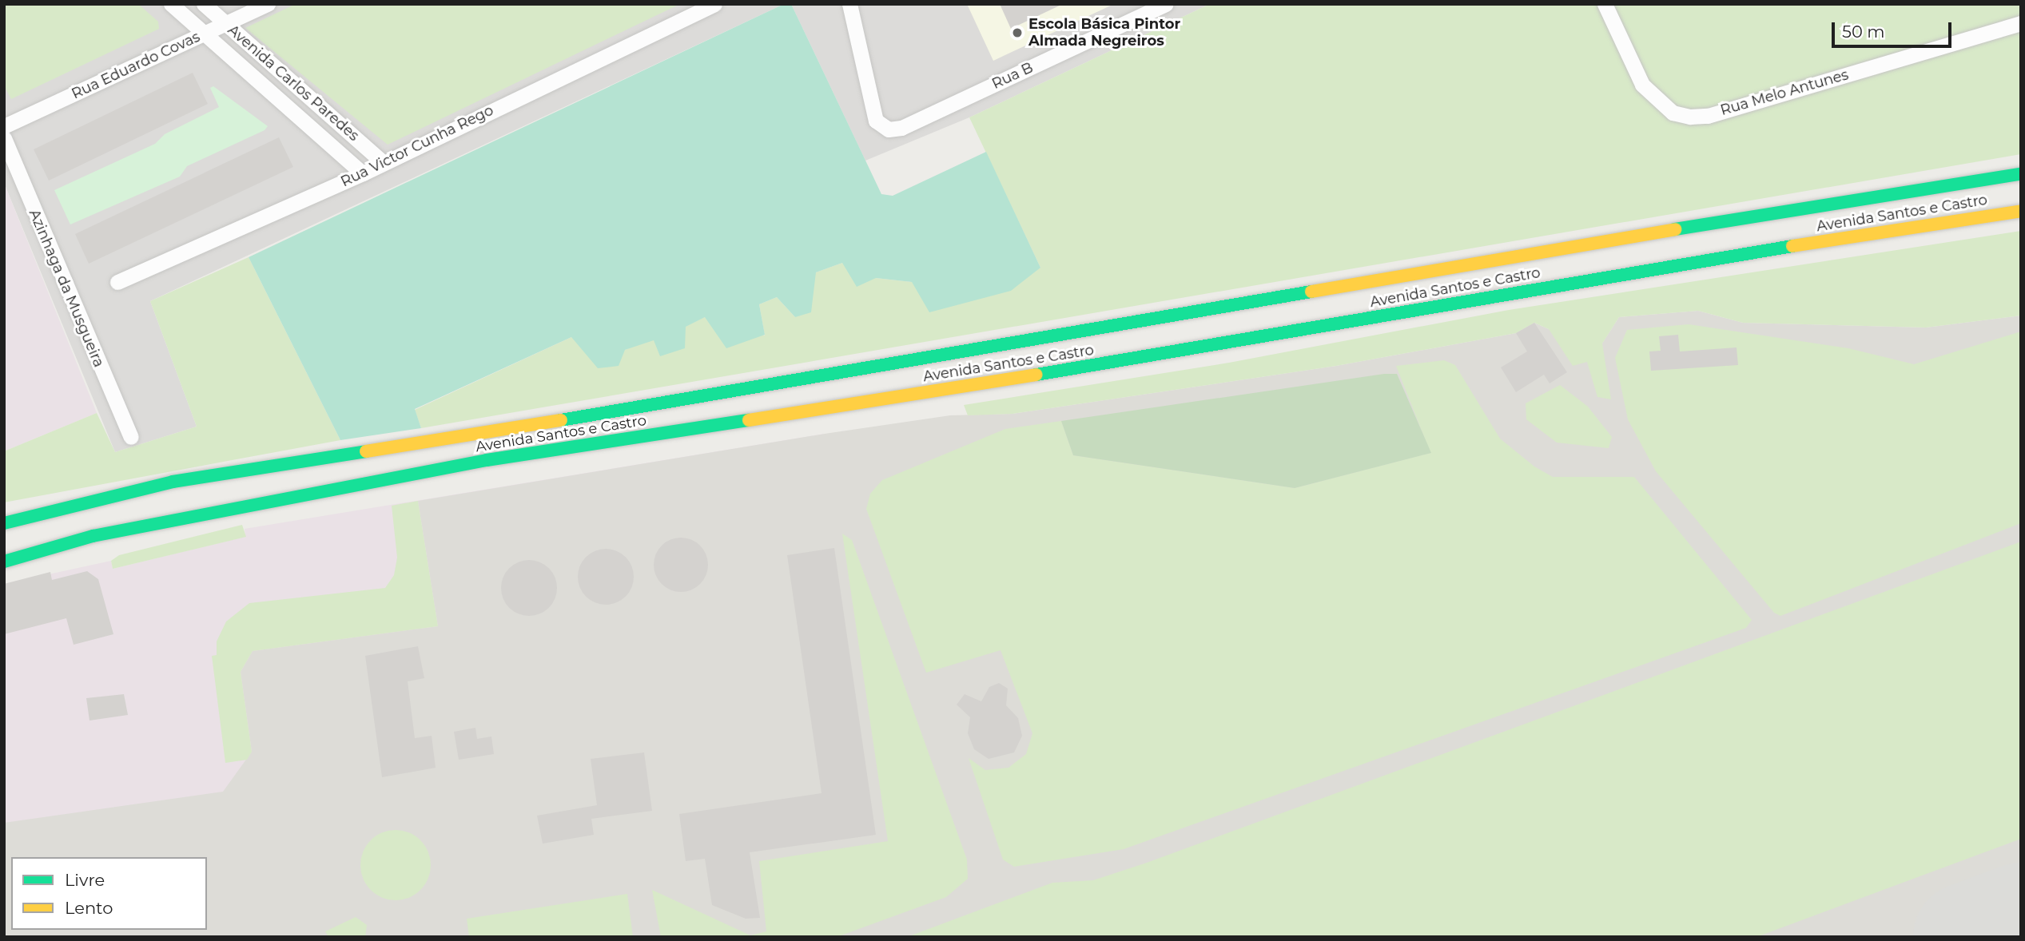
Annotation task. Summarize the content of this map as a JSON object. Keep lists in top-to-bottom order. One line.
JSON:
{"streets":{"main road":["Avenida Santos e Castro"],"street":["Rua Eduardo Covas","Rua B","Avenida Carlos Paredes","Rua Melo Antunes","Rua Victor Cunha Rego","Azinhaga da Musgueira"]},"crossings":[["Rua Eduardo Covas","Avenida Carlos Paredes"],["Avenida Carlos Paredes","Rua Victor Cunha Rego"]],"places":["Escola Básica Pintor Almada Negreiros"],"legend":["Livre","Lento"],"scale_bar":"50 m"}
